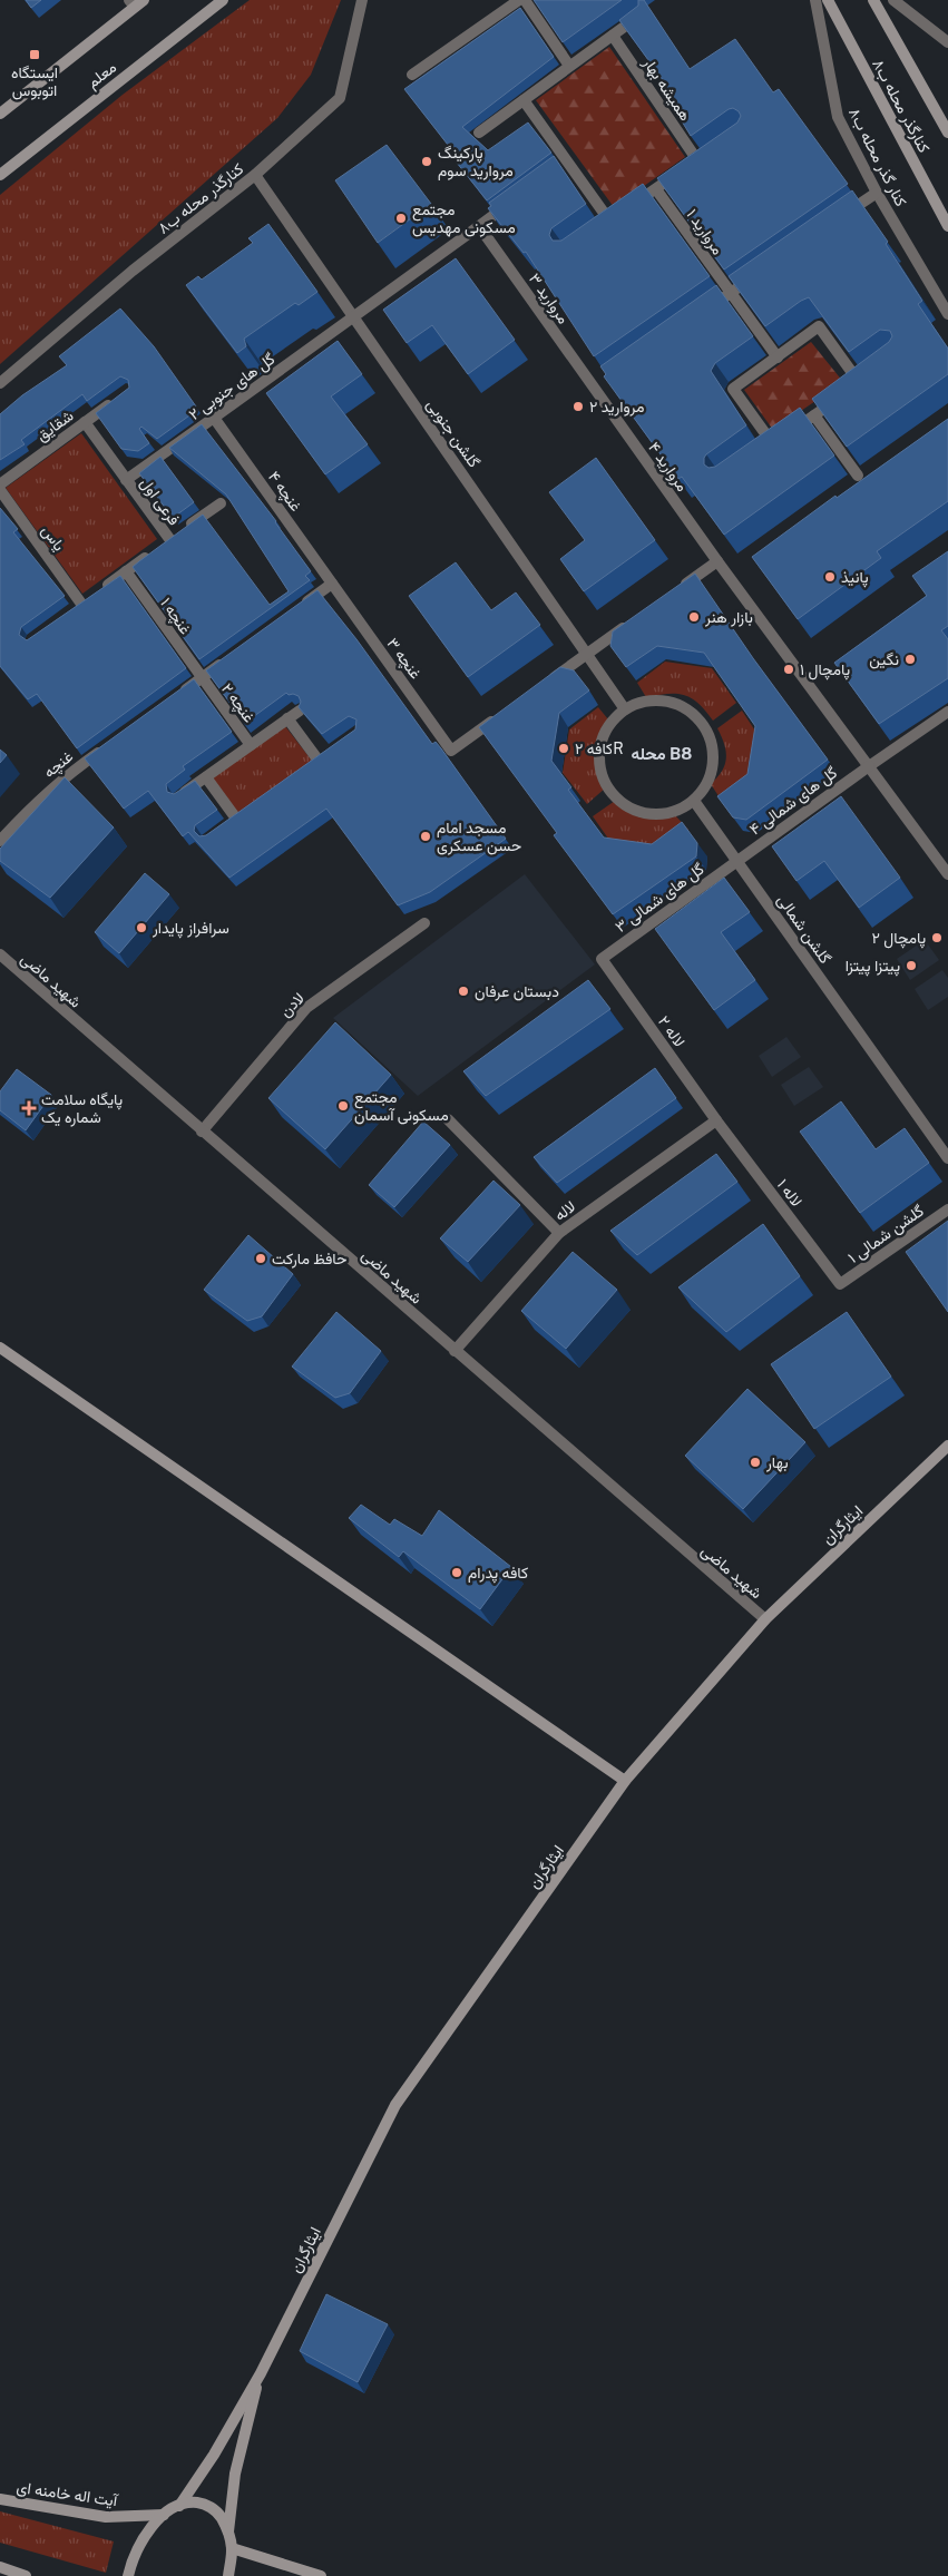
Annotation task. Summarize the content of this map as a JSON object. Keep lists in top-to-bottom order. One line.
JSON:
{"streets":{"main road":["معلم","کنارگذر محله ب۸","ایثارگران","آیت اله خامنه ای"],"street":["همیشه بهار","کنار گذر محله ب۸","مروارید ۱","مروارید ۳","گل های جنوبی ۲","شقایق","گلشن جنوبی","مروارید ۴","غنچه ۴","فرعی اول","یاس","غنچه ۱","غنچه ۳","غنچه ۲","غنچه","گل های شمالی ۴","گل های شمالی ۳","گلشن شمالی","شهید ماضی","لادن","لاله ۲","لاله ۱","لاله","گلشن شمالی ۱"]},"crossings":[["همیشه بهار","مروارید ۱"],["کنارگذر محله ب۸","گلشن جنوبی"],["مروارید ۳","گل های جنوبی ۲"],["مروارید ۳","مروارید ۴"],["گل های جنوبی ۲","گلشن جنوبی"],["گل های جنوبی ۲","غنچه ۴"],["گل های جنوبی ۲","فرعی اول"],["شقایق","فرعی اول"],["گلشن جنوبی","گلشن شمالی"],["مروارید ۴","گل های شمالی ۴"],["غنچه ۴","غنچه ۳"],["یاس","غنچه ۱"],["غنچه ۱","غنچه ۲"],["گل های شمالی ۴","گل های شمالی ۳"],["گل های شمالی ۴","گلشن شمالی"],["گل های شمالی ۳","گلشن شمالی"],["گل های شمالی ۳","لاله ۲"],["شهید ماضی","لادن"],["شهید ماضی","لاله"],["شهید ماضی","ایثارگران"],["لاله ۲","لاله ۱"],["لاله ۲","لاله"],["لاله ۱","لاله"],["لاله ۱","گلشن شمالی ۱"]],"districts":["محله B8"],"places":{"transit":["ایستگاه اتوبوس"],"other":["پارکینگ مروارید سوم","مجتمع مسکونی مهدیس","مروارید ۲","پانیذ","بازار هنر","نگین","پامچال ۱","کافه ۲R","مسجد امام حسن عسکری","سرافراز پایدار","پامچال ۲","پیتزا پیتزا","دبستان عرفان","مجتمع مسکونی آسمان","حافظ مارکت","بهار","کافه پدرام"],"health":["پایگاه سلامت شماره یک"]}}
